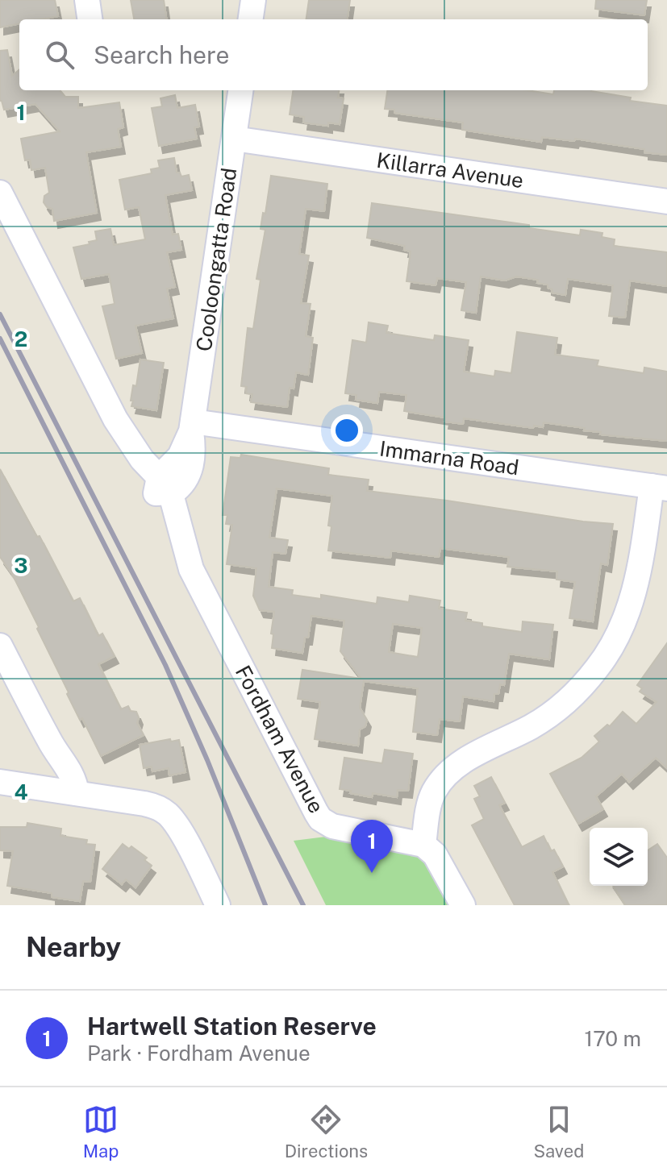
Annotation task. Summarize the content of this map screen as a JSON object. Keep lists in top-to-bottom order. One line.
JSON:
{"streets":{"street":["Killarra Avenue","Cooloongatta Road","Immarna Road","Fordham Avenue"]},"crossings":[["Killarra Avenue","Cooloongatta Road"],["Cooloongatta Road","Immarna Road"],["Cooloongatta Road","Fordham Avenue"]],"page":{"search":"Search here","pins":"1","heading":"Nearby","list":[{"mark":"1","name":"Hartwell Station Reserve","note":"Park · Fordham Avenue","value":"170 m"}],"nav":["Map","Directions","Saved"]},"grid":{"rows":["1","2","3","4"]}}
